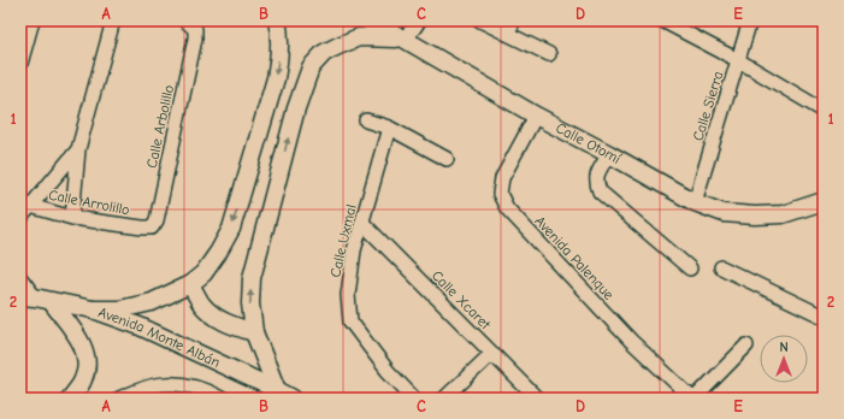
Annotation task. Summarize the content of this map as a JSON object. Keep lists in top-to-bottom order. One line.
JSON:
{"streets":{"street":["Calle Sierra","Calle Arbolillo","Calle Otomí","Calle Arrolillo","Calle Uxmal","Avenida Palenque","Calle Xcaret","Avenida Monte Albán"]},"crossings":[["Calle Sierra","Calle Otomí"],["Calle Arbolillo","Calle Arrolillo"],["Calle Otomí","Avenida Palenque"],["Calle Uxmal","Calle Xcaret"]],"north":"top","grid":{"columns":["A","B","C","D","E"],"rows":["1","2"]}}
